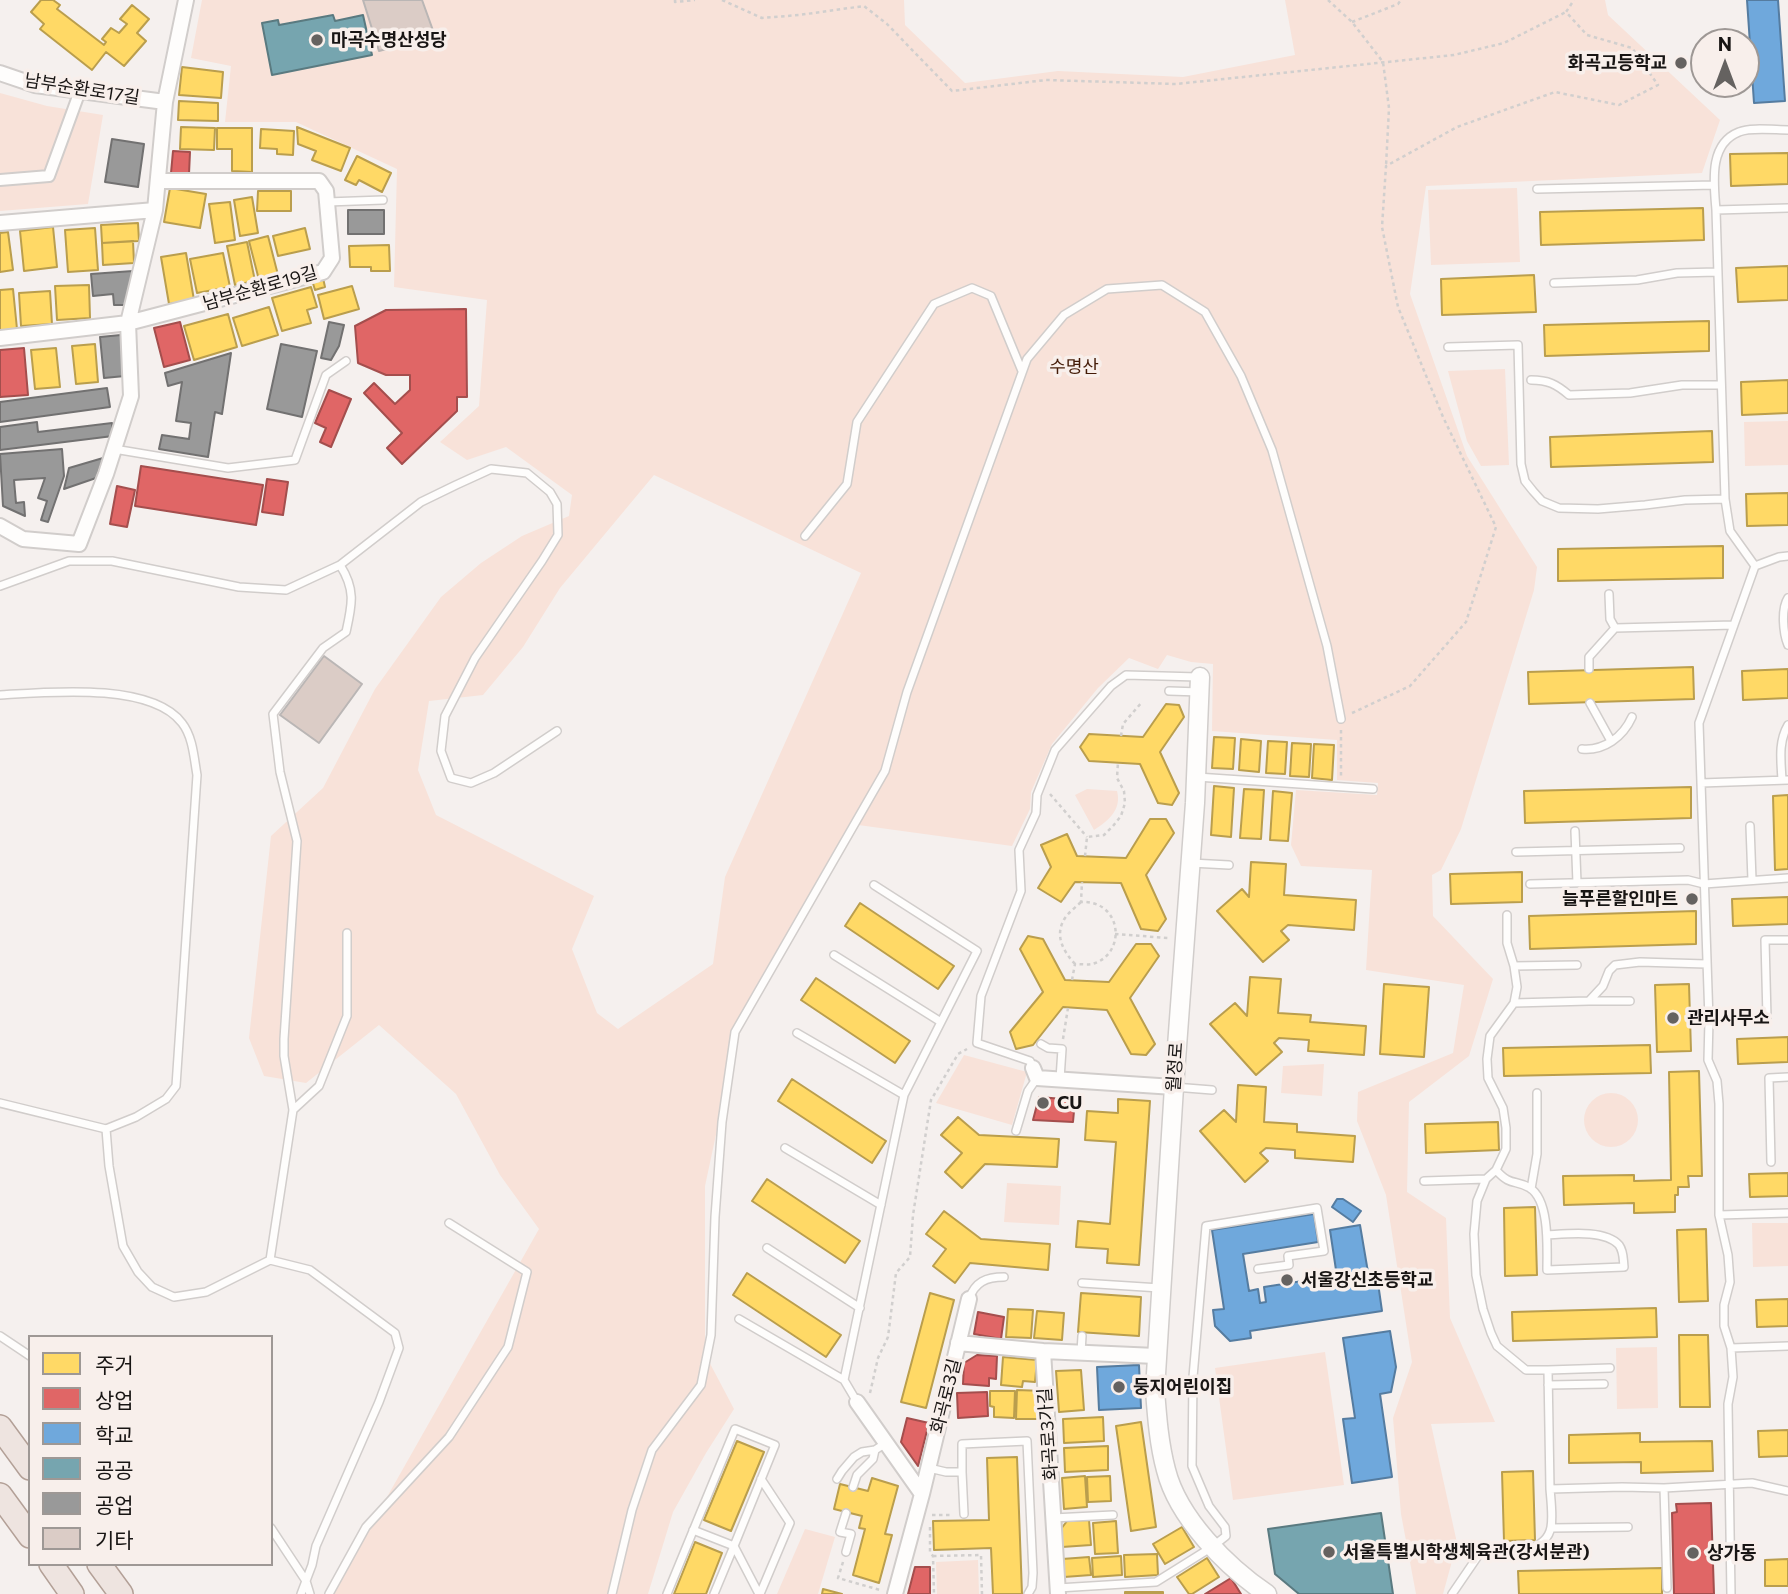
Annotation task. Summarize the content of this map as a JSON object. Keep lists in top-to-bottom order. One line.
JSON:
{"streets":{"street":["남부순환로17길","남부순환로19길","월정로","화곡로3길","화곡로3가길"]},"parks":["수명산"],"places":["마곡수명산성당","화곡고등학교","늘푸른할인마트","관리사무소","CU","서울강신초등학교","둥지어린이집","서울특별시학생체육관(강서분관)","상가동"],"legend":["주거","상업","학교","공공","공업","기타"],"north":"top"}
